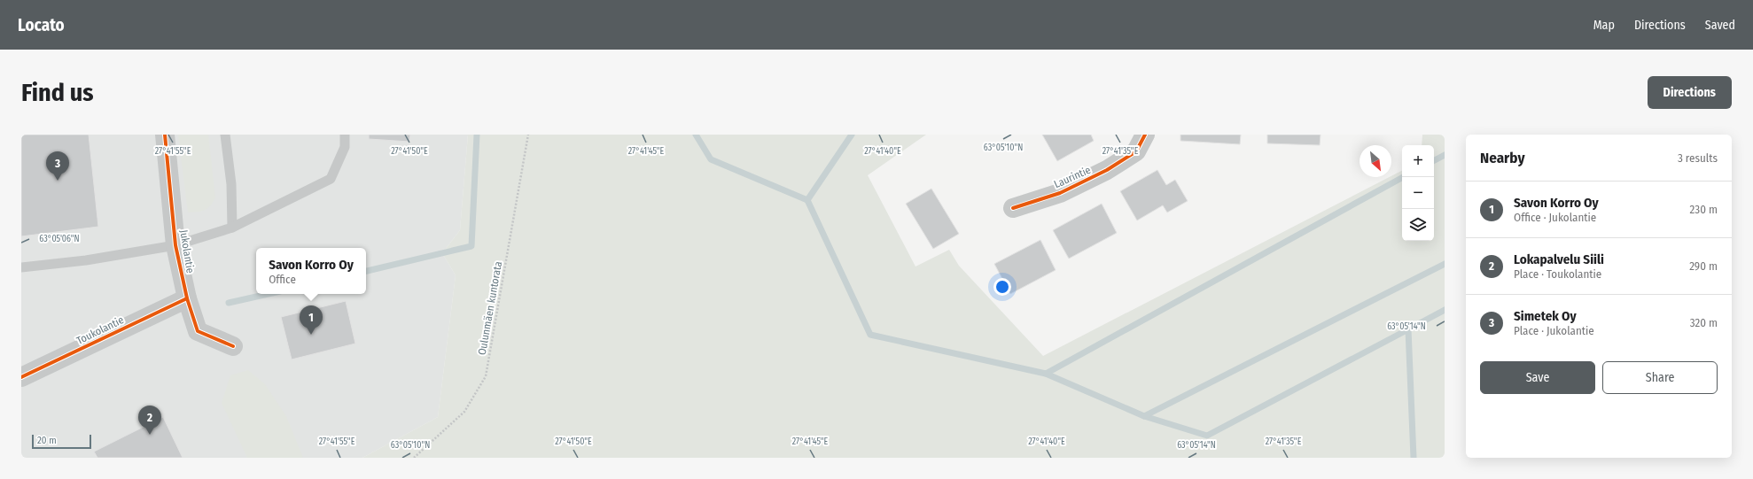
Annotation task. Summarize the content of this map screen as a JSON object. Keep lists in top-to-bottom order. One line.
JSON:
{"streets":{"street":["Laurintie","Jukolantie","Toukolantie"],"path":["Oulunmäen kuntorata"]},"crossings":[["Jukolantie","Toukolantie"]],"scale_bar":"20 m","north":"bottom right","page":{"header":"Locato","nav":["Map","Directions","Saved"],"buttons":["Directions",["Save","Share"]],"title":"Find us","heading":["Nearby","3 results"],"map_buttons":["+","−"],"pins":["3","1","2"],"list":[{"mark":"1","name":"Savon Korro Oy","note":"Office · Jukolantie","value":"230 m"},{"mark":"2","name":"Lokapalvelu Siili","note":"Place · Toukolantie","value":"290 m"},{"mark":"3","name":"Simetek Oy","note":"Place · Jukolantie","value":"320 m"}],"popup":["Savon Korro Oy","Office"],"scale":"20 m"},"coordinates":["63°05'10\"N","27°41'55\"E","27°41'50\"E","27°41'45\"E","27°41'40\"E","27°41'35\"E","63°05'06\"N","63°05'14\"N"]}
